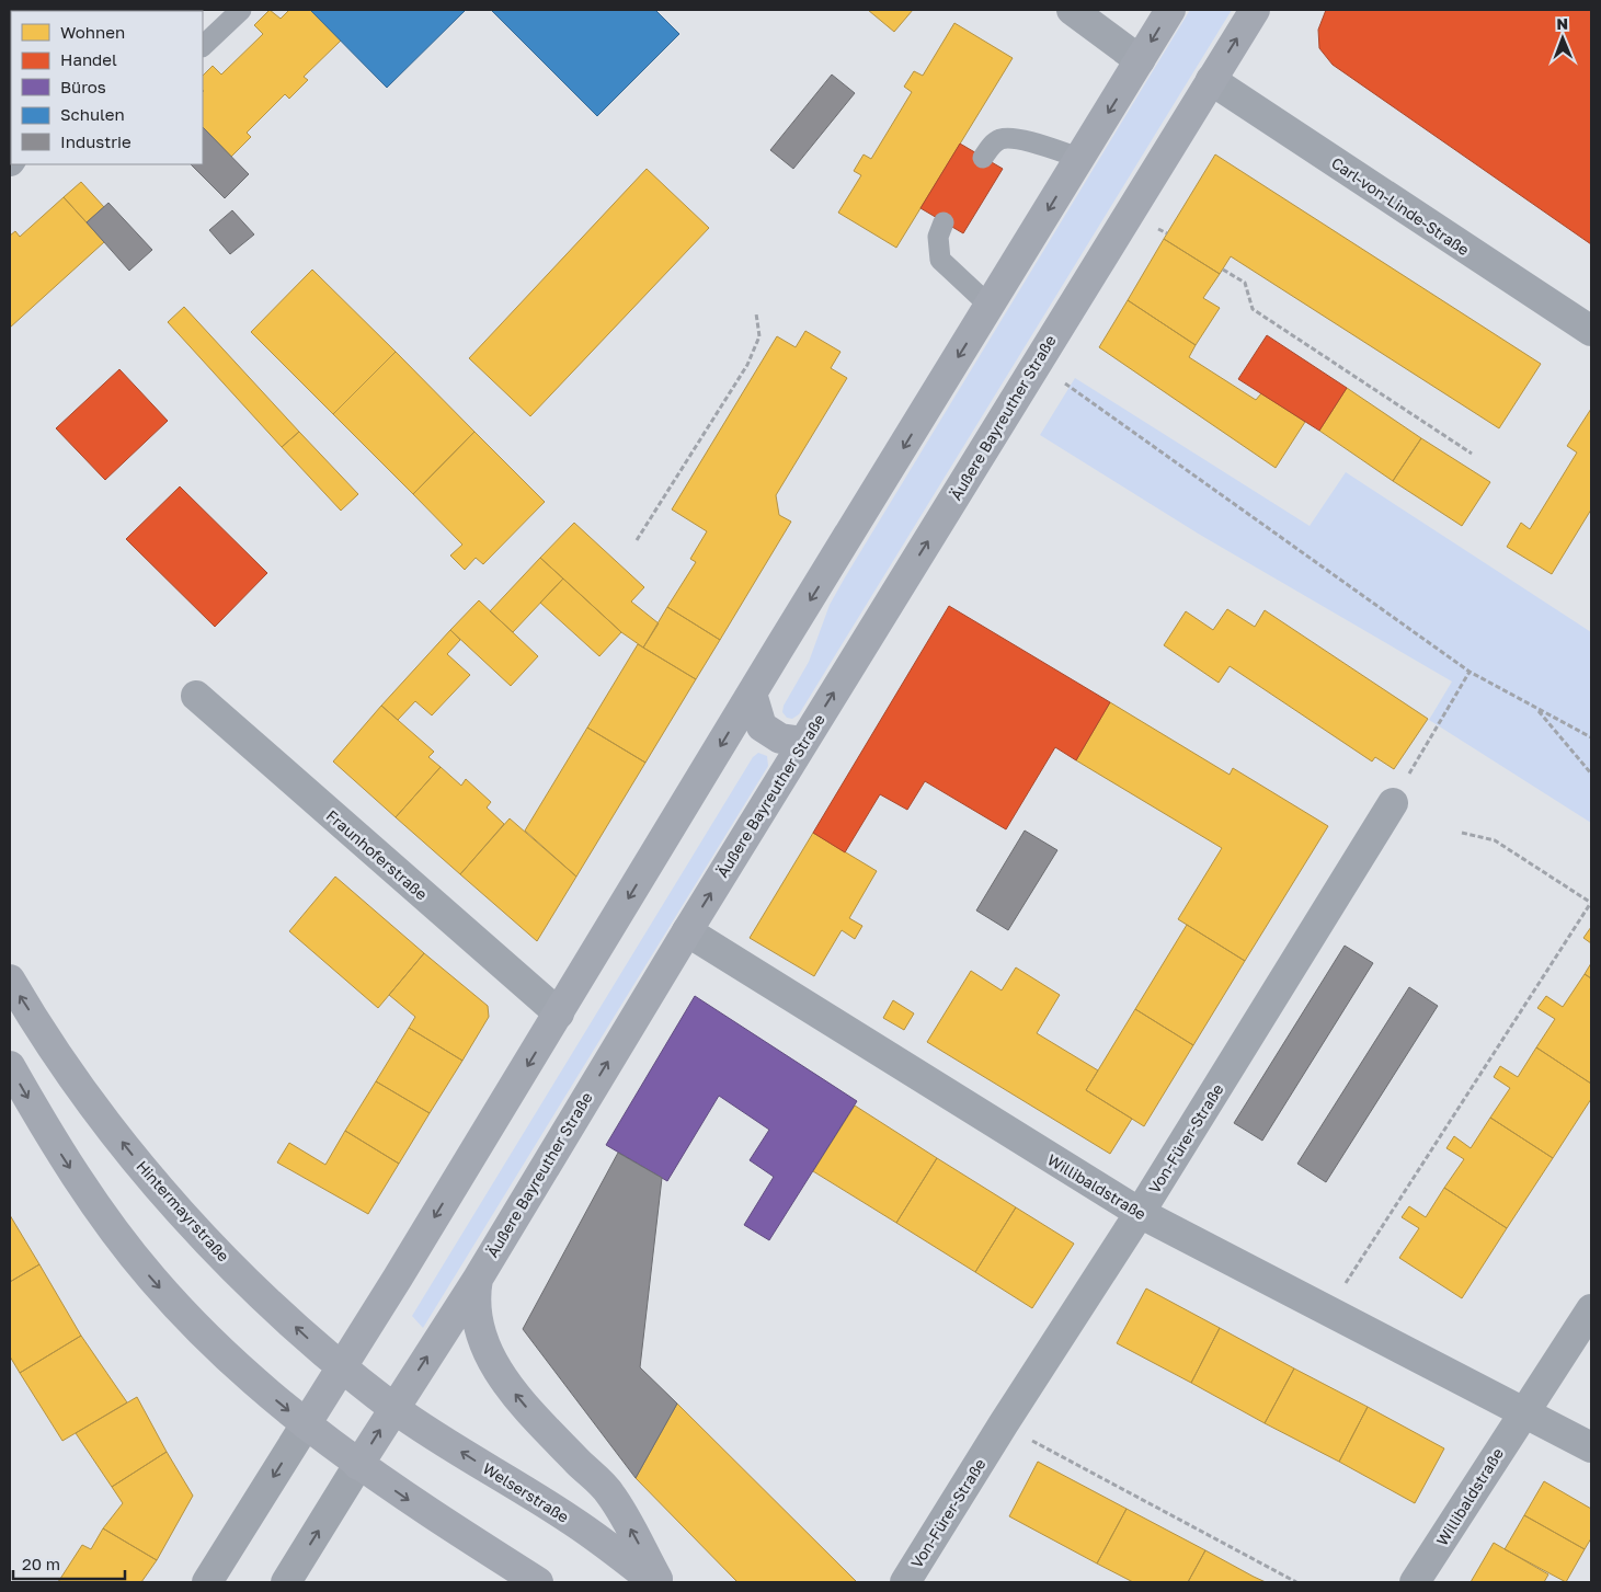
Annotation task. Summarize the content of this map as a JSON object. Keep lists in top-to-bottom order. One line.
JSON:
{"streets":{"main road":["Äußere Bayreuther Straße","Hintermayrstraße","Welserstraße"],"street":["Carl-von-Linde-Straße","Fraunhoferstraße","Von-Fürer-Straße","Willibaldstraße"]},"crossings":[["Carl-von-Linde-Straße","Äußere Bayreuther Straße"],["Äußere Bayreuther Straße","Willibaldstraße"],["Äußere Bayreuther Straße","Hintermayrstraße"],["Äußere Bayreuther Straße","Welserstraße"],["Von-Fürer-Straße","Willibaldstraße"],["Hintermayrstraße","Welserstraße"]],"legend":["Wohnen","Handel","Büros","Schulen","Industrie"],"scale_bar":"20 m","north":"top"}
